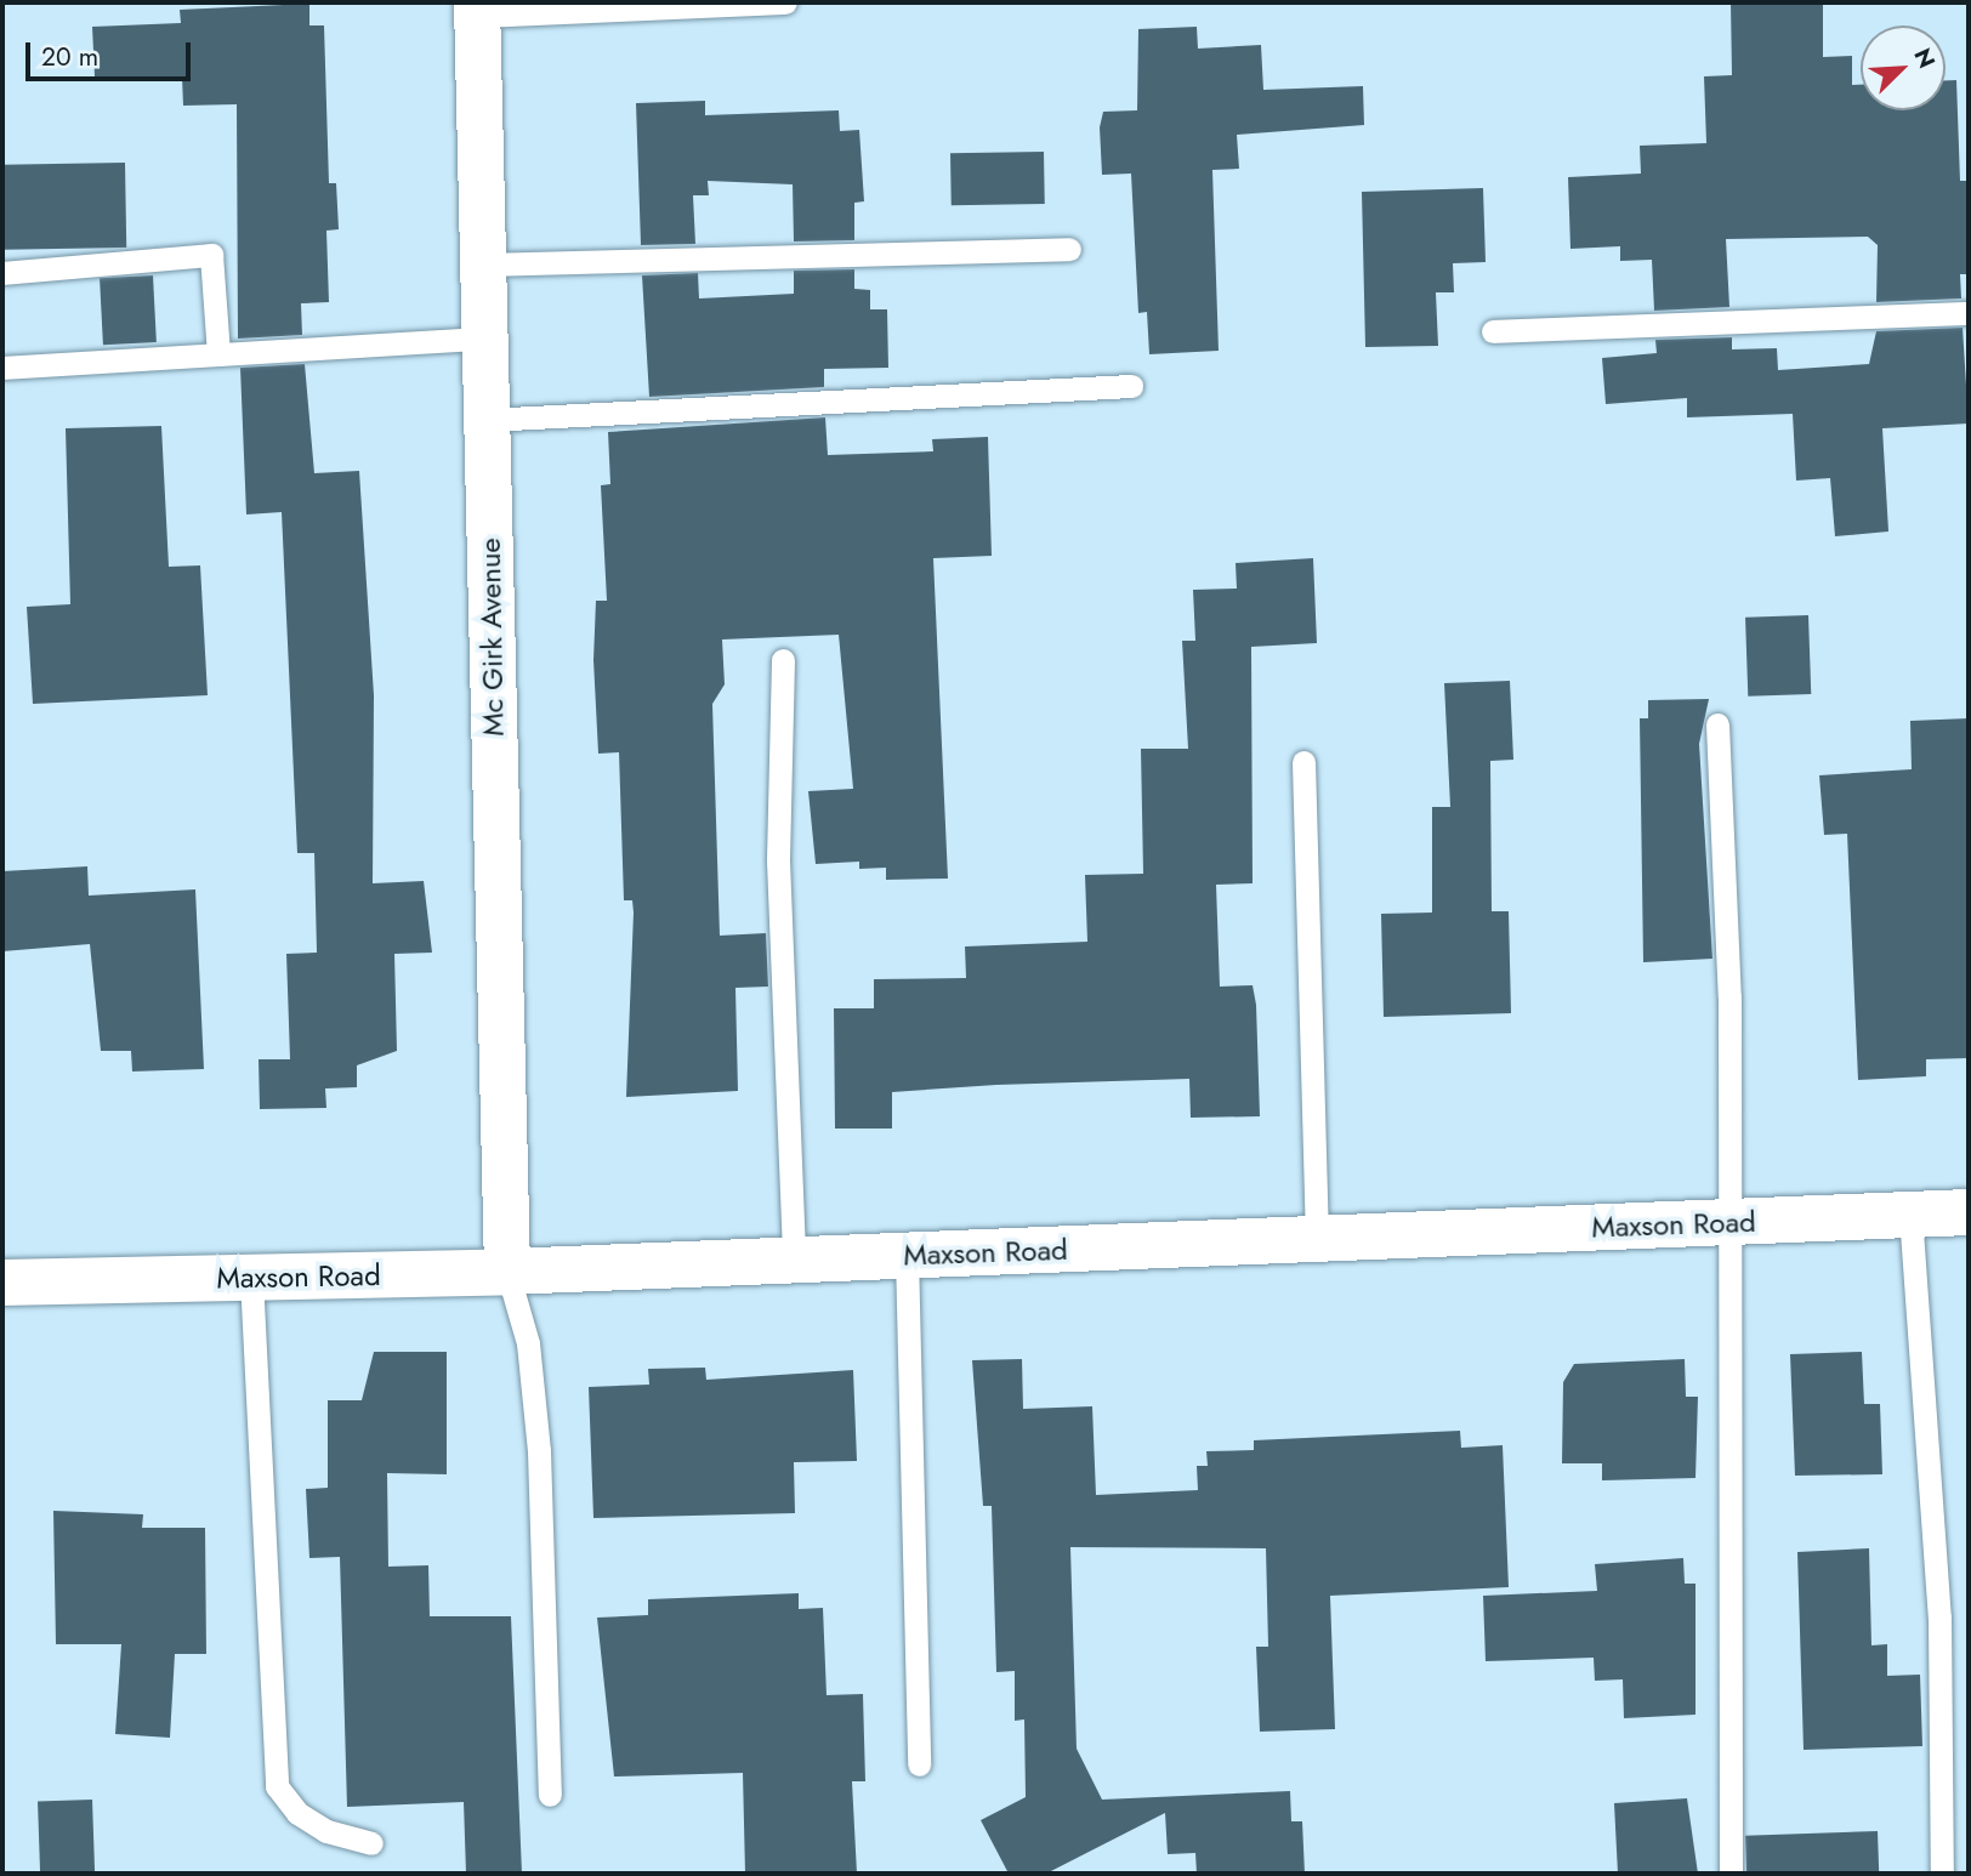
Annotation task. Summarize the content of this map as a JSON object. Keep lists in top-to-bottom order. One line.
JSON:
{"streets":{"street":["Mc Girk Avenue","Maxson Road"]},"crossings":[["Mc Girk Avenue","Maxson Road"]],"scale_bar":"20 m","north":"top right"}
